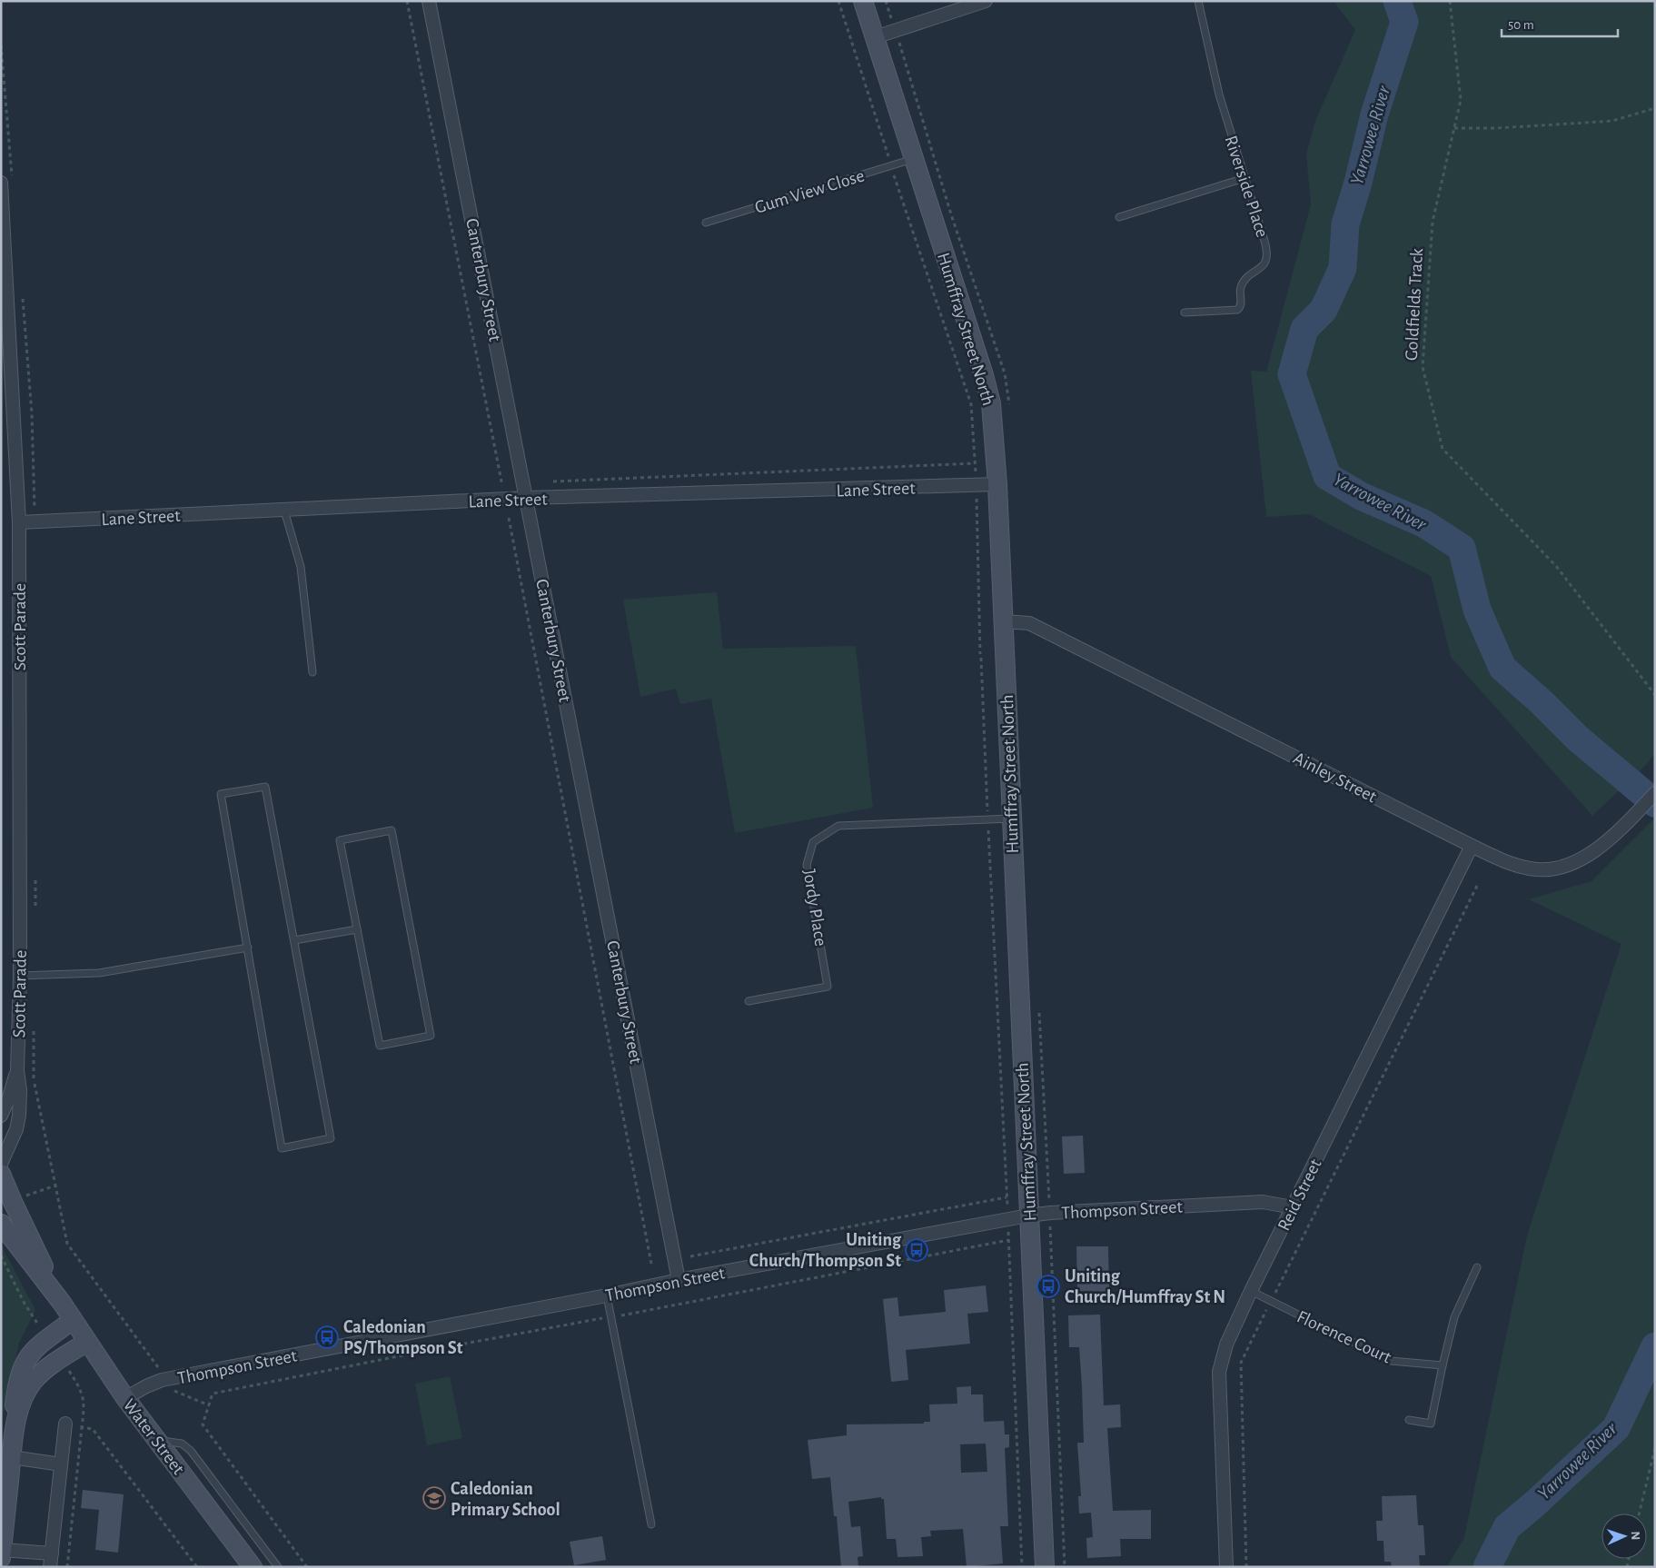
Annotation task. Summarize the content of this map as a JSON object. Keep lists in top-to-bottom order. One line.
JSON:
{"streets":{"street":["Canterbury Street","Humffray Street North","Lane Street","Scott Parade","Ainley Street","Reid Street","Thompson Street","Water Street"],"lane":["Riverside Place","Gum View Close","Jordy Place","Florence Court"],"path":["Goldfields Track"]},"crossings":[["Gum View Close","Humffray Street North"],["Canterbury Street","Lane Street"],["Canterbury Street","Thompson Street"],["Humffray Street North","Lane Street"],["Humffray Street North","Ainley Street"],["Humffray Street North","Jordy Place"],["Humffray Street North","Thompson Street"],["Lane Street","Scott Parade"],["Ainley Street","Reid Street"],["Reid Street","Thompson Street"],["Reid Street","Florence Court"],["Thompson Street","Water Street"]],"water":["Yarrowee River"],"places":{"bus stop":["Uniting Church/Thompson St","Uniting Church/Humffray St N","Caledonian PS/Thompson St"],"school or university":["Caledonian Primary School"]},"scale_bar":"50 m","north":"right"}
